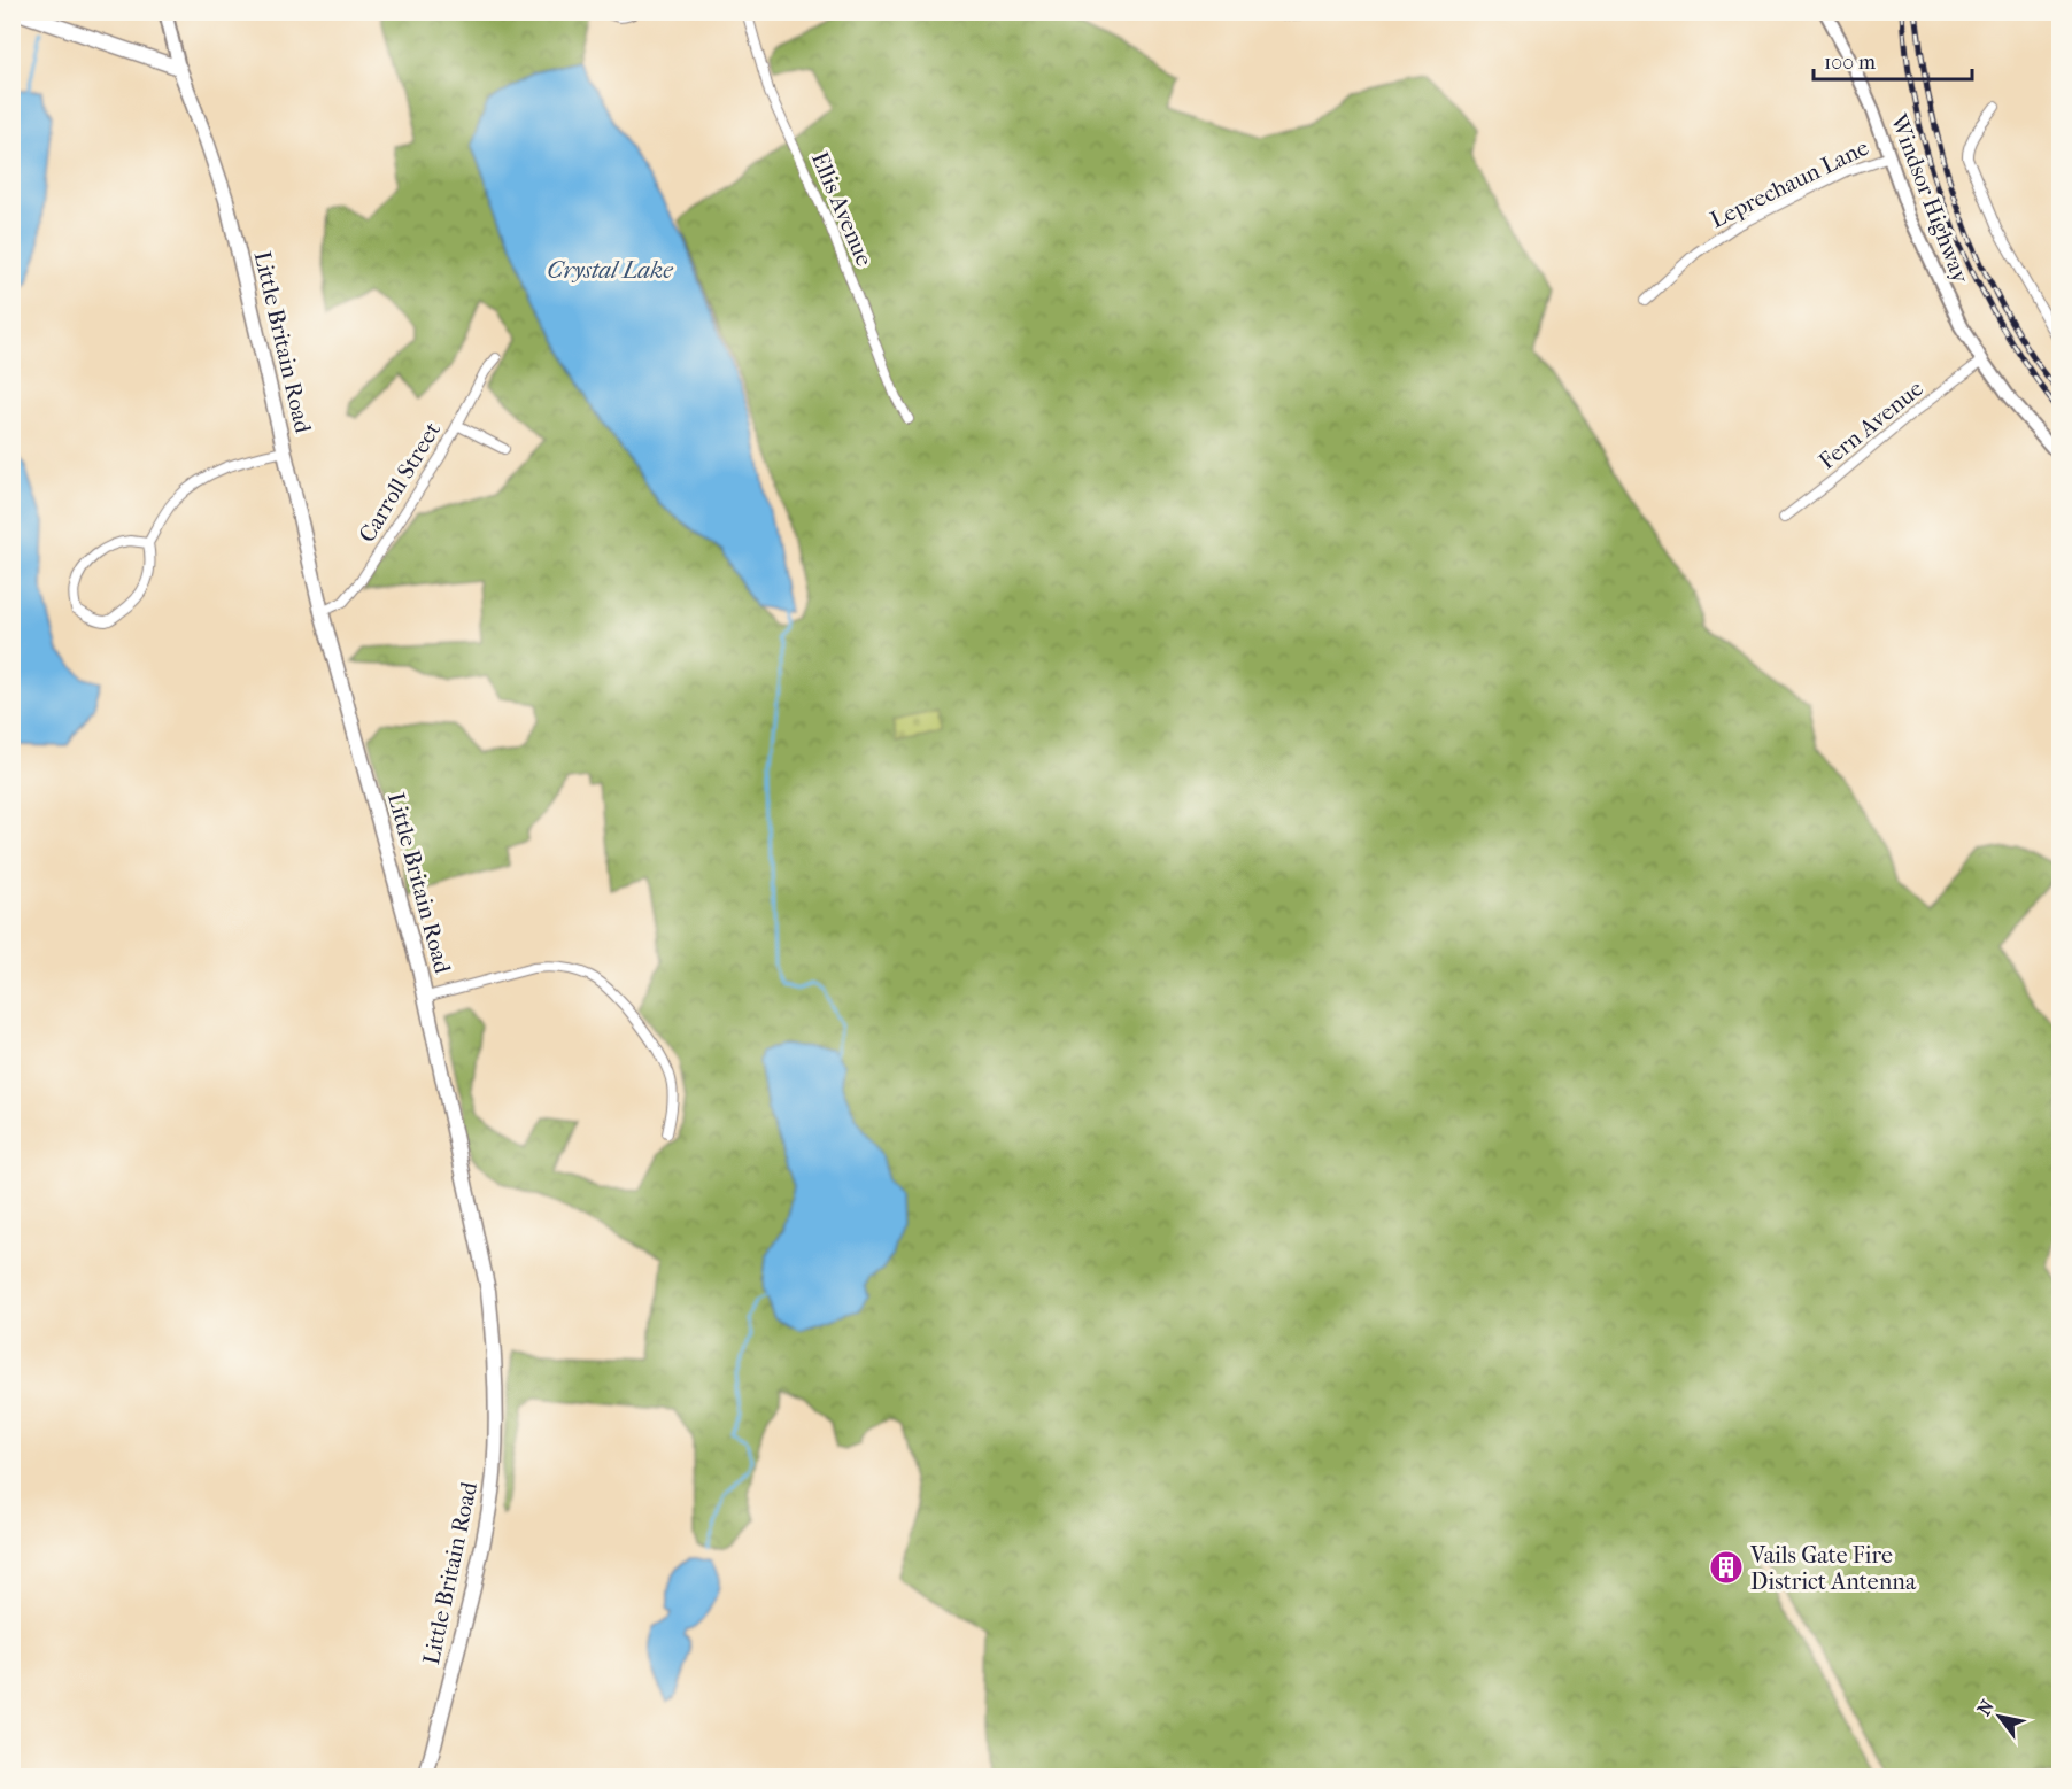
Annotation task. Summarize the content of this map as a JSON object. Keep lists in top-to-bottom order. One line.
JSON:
{"streets":{"main road":["Windsor Highway","Little Britain Road"],"street":["Leprechaun Lane","Ellis Avenue","Fern Avenue","Carroll Street"]},"crossings":[["Leprechaun Lane","Windsor Highway"],["Windsor Highway","Fern Avenue"],["Little Britain Road","Carroll Street"]],"water":["Crystal Lake"],"places":{"building":["Vails Gate Fire District Antenna"]},"scale_bar":"100 m","north":"top left"}
